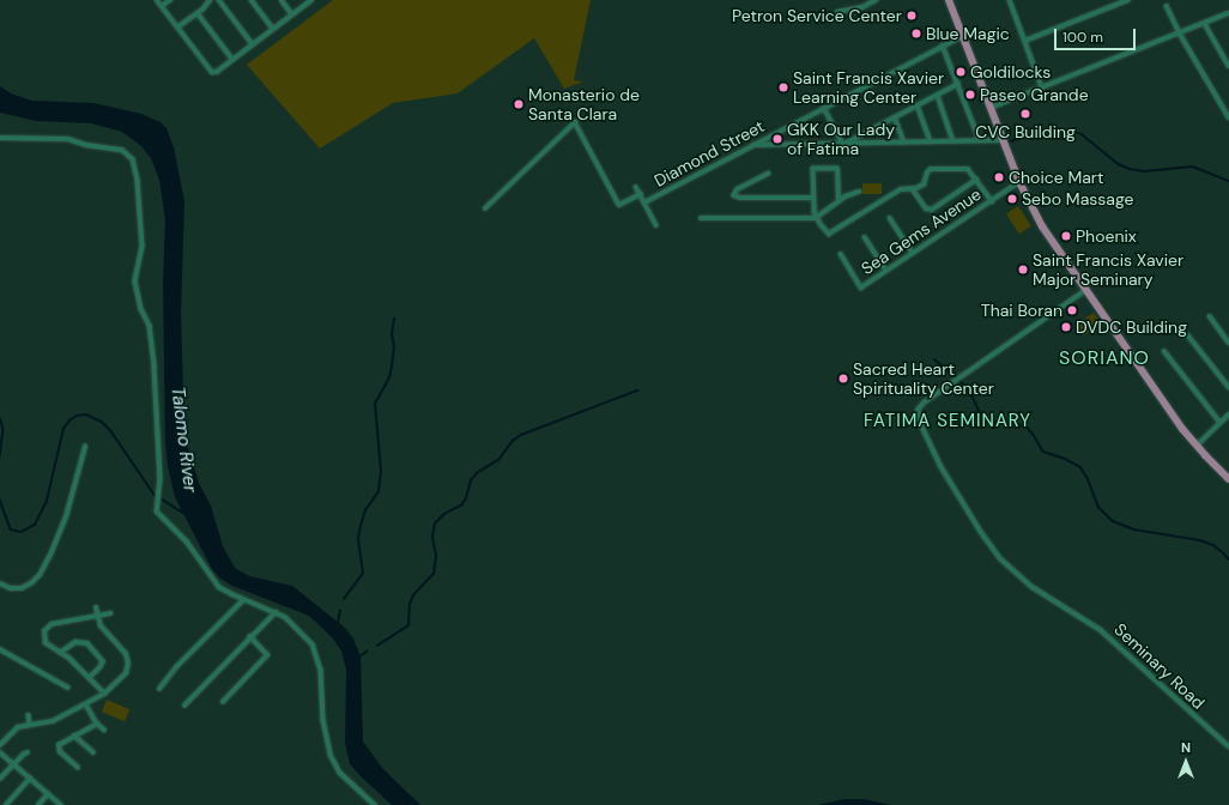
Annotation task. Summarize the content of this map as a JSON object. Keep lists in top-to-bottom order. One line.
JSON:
{"streets":{"street":["Diamond Street","Sea Gems Avenue","Seminary Road"]},"districts":["SORIANO","FATIMA SEMINARY"],"water":["Talomo River"],"places":["Petron Service Center","Blue Magic","Goldilocks","Saint Francis Xavier Learning Center","Paseo Grande","Monasterio de Santa Clara","CVC Building","GKK Our Lady of Fatima","Choice Mart","Sebo Massage","Phoenix","Saint Francis Xavier Major Seminary","Thai Boran","DVDC Building","Sacred Heart Spirituality Center"],"scale_bar":"100 m","north":"top"}
